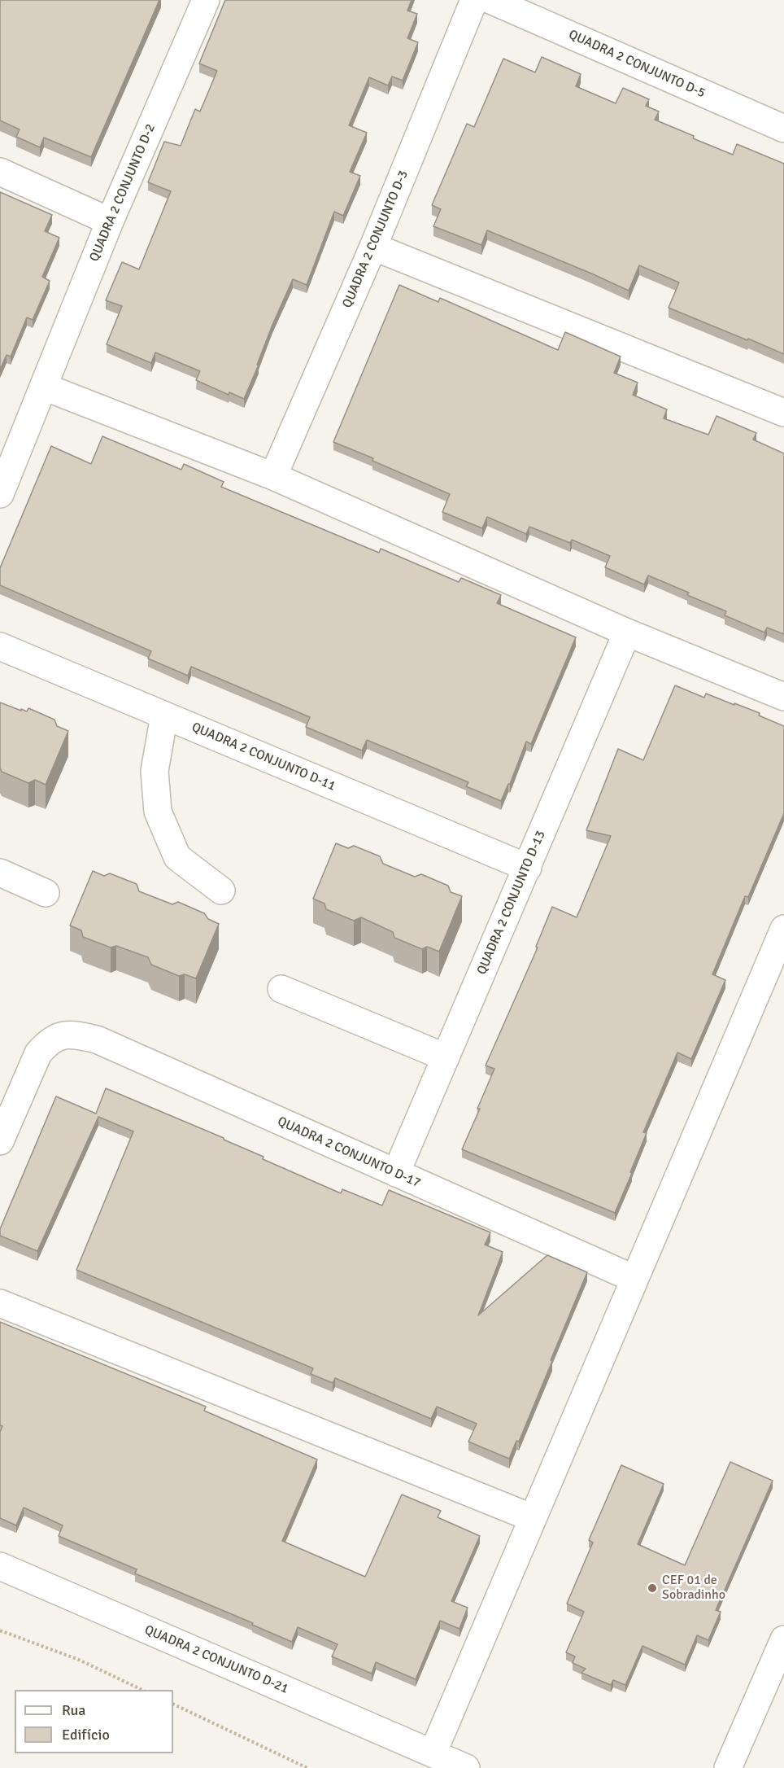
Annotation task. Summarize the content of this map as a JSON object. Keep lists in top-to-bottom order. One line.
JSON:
{"streets":{"street":["QUADRA 2 CONJUNTO D-5","QUADRA 2 CONJUNTO D-2","QUADRA 2 CONJUNTO D-3","QUADRA 2 CONJUNTO D-11","QUADRA 2 CONJUNTO D-13","QUADRA 2 CONJUNTO D-17","QUADRA 2 CONJUNTO D-21"]},"crossings":[["QUADRA 2 CONJUNTO D-11","QUADRA 2 CONJUNTO D-13"],["QUADRA 2 CONJUNTO D-13","QUADRA 2 CONJUNTO D-17"]],"places":["CEF 01 de Sobradinho"],"legend":["Rua","Edifício"]}
